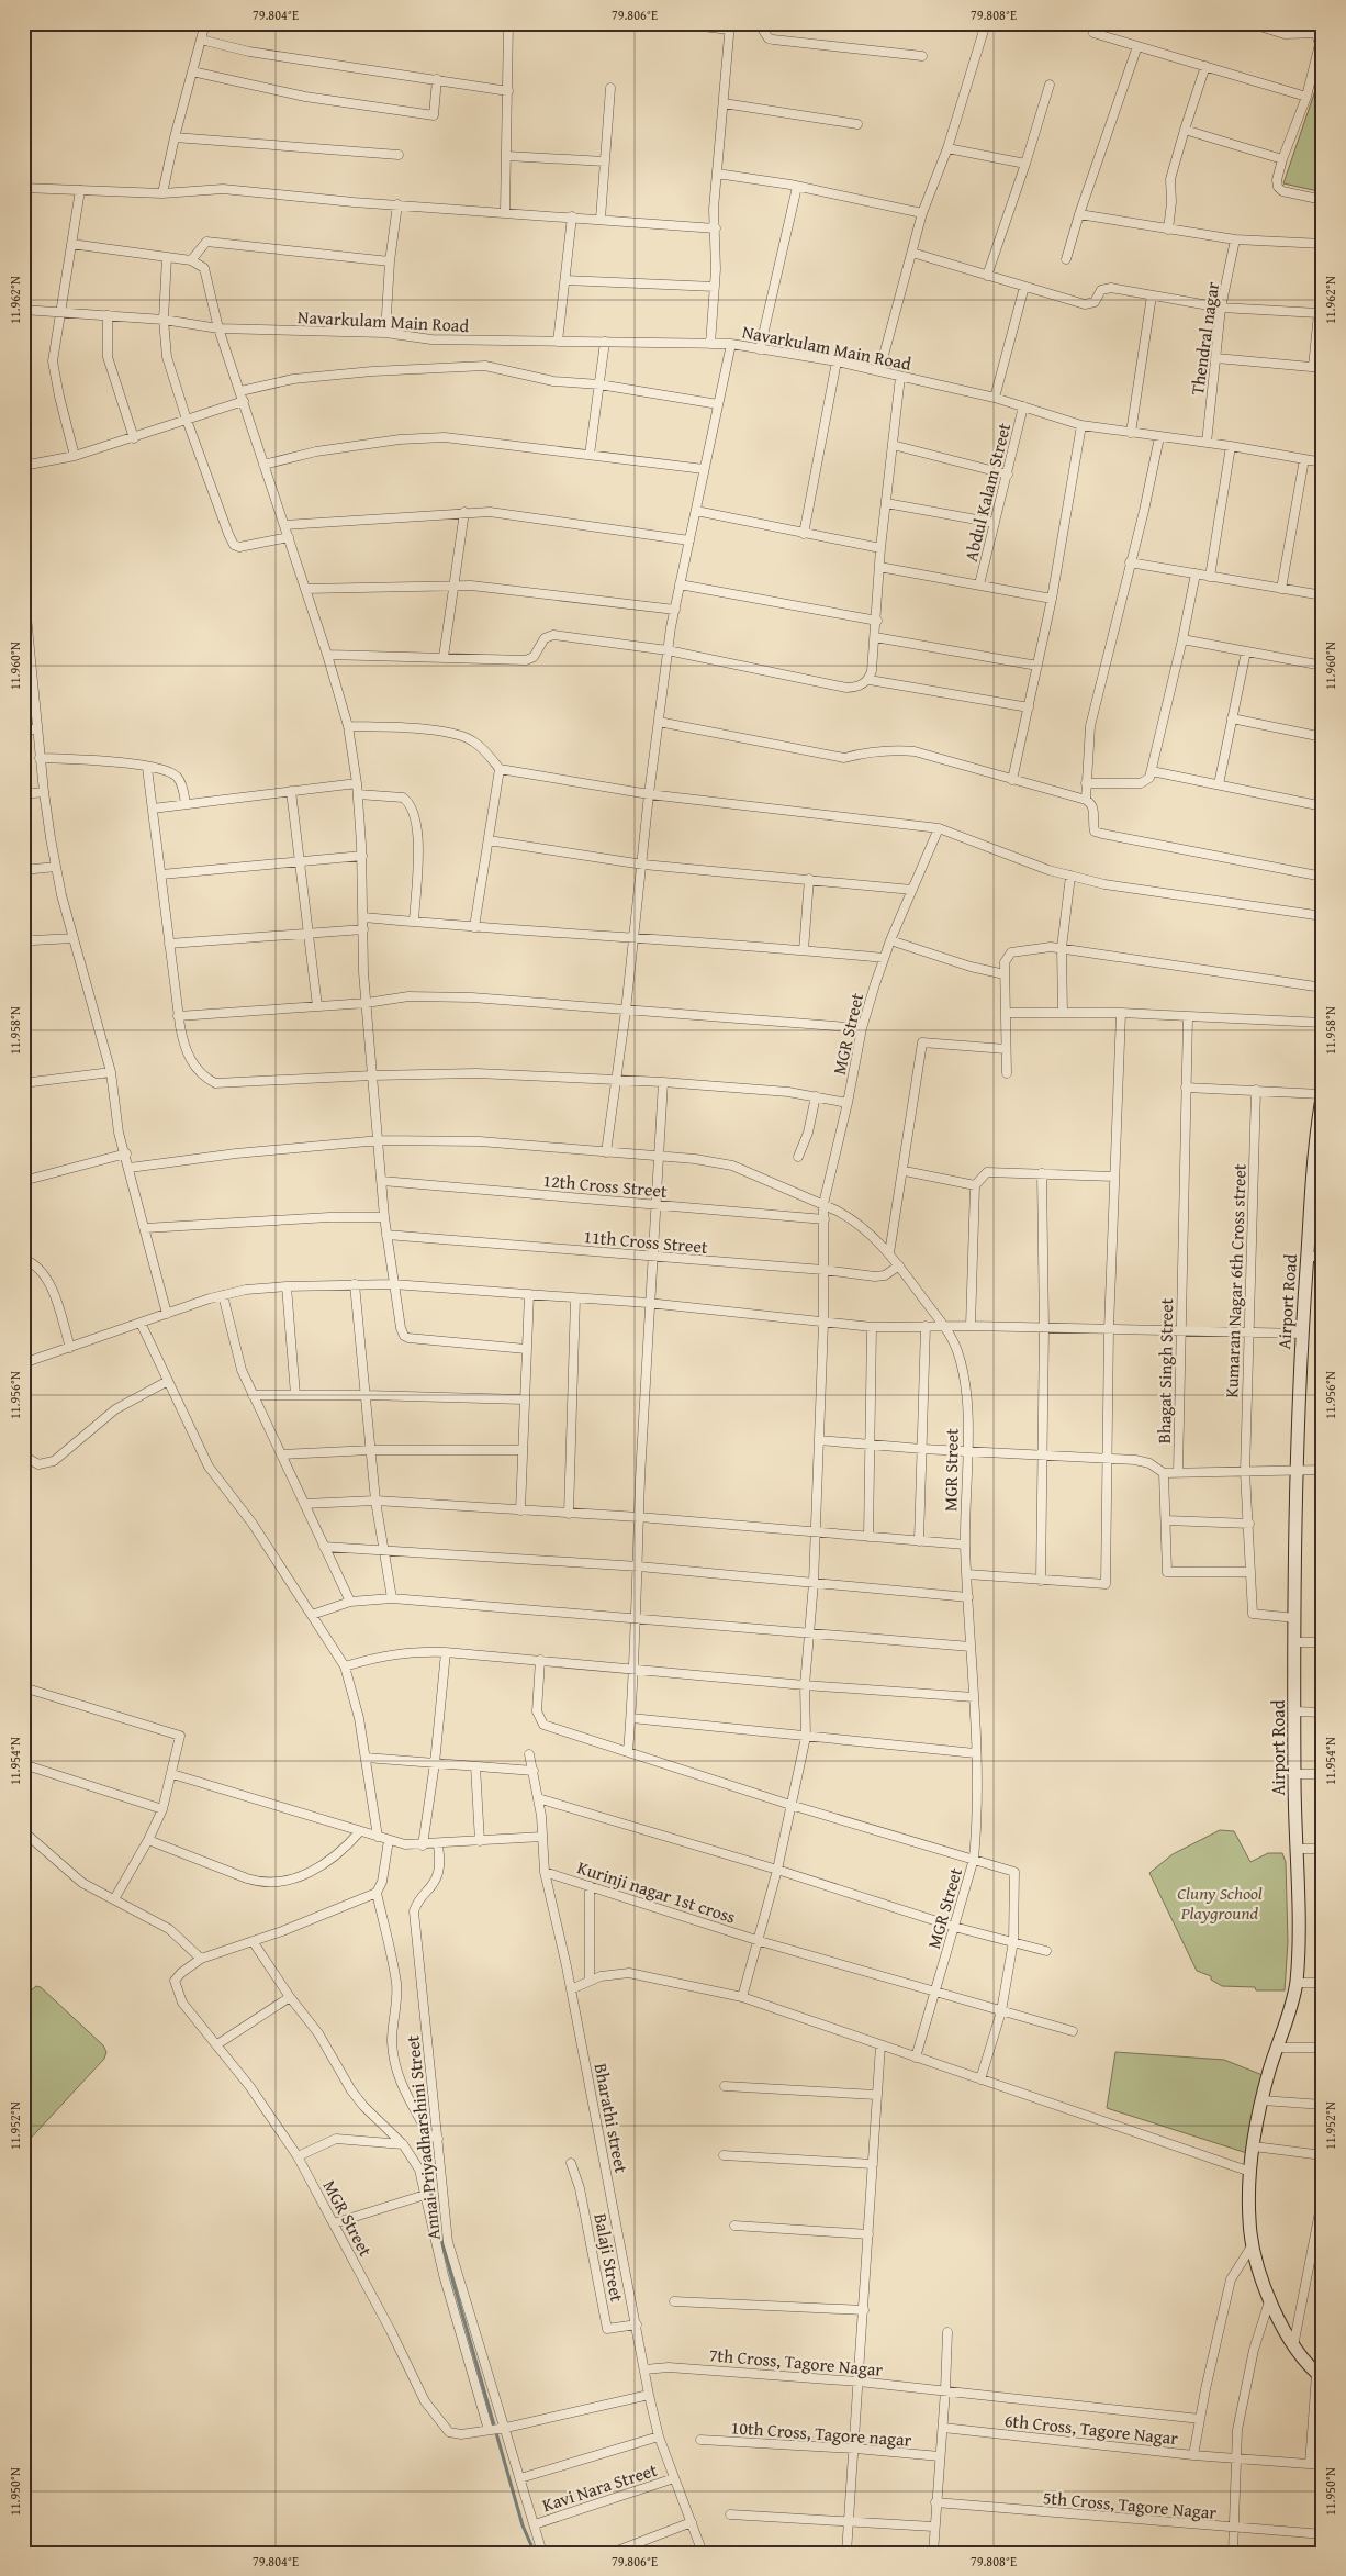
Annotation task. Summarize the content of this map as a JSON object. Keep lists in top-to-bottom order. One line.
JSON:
{"streets":{"street":["Navarkulam Main Road","Thendral nagar","Abdul Kalam Street","MGR Street","12th Cross Street","11th Cross Street","Kumaran Nagar 6th Cross street","Airport Road","Bhagat Singh Street","Kurinji nagar 1st cross","Bharathi street","Annai Priyadharshini Street","Balaji Street","7th Cross, Tagore Nagar","6th Cross, Tagore Nagar","10th Cross, Tagore nagar","Kavi Nara Street","5th Cross, Tagore Nagar"]},"crossings":[["Navarkulam Main Road","Thendral nagar"],["Navarkulam Main Road","Abdul Kalam Street"],["MGR Street","11th Cross Street"],["MGR Street","Kurinji nagar 1st cross"],["MGR Street","Annai Priyadharshini Street"],["Kurinji nagar 1st cross","Bharathi street"],["Bharathi street","Balaji Street"],["Bharathi street","7th Cross, Tagore Nagar"],["Bharathi street","Kavi Nara Street"],["Annai Priyadharshini Street","Kavi Nara Street"]],"parks":["Cluny School Playground"],"coordinates":["79.804°E","79.806°E","79.808°E","11.962°N","11.960°N","11.958°N","11.956°N","11.954°N","11.952°N","11.950°N"]}
